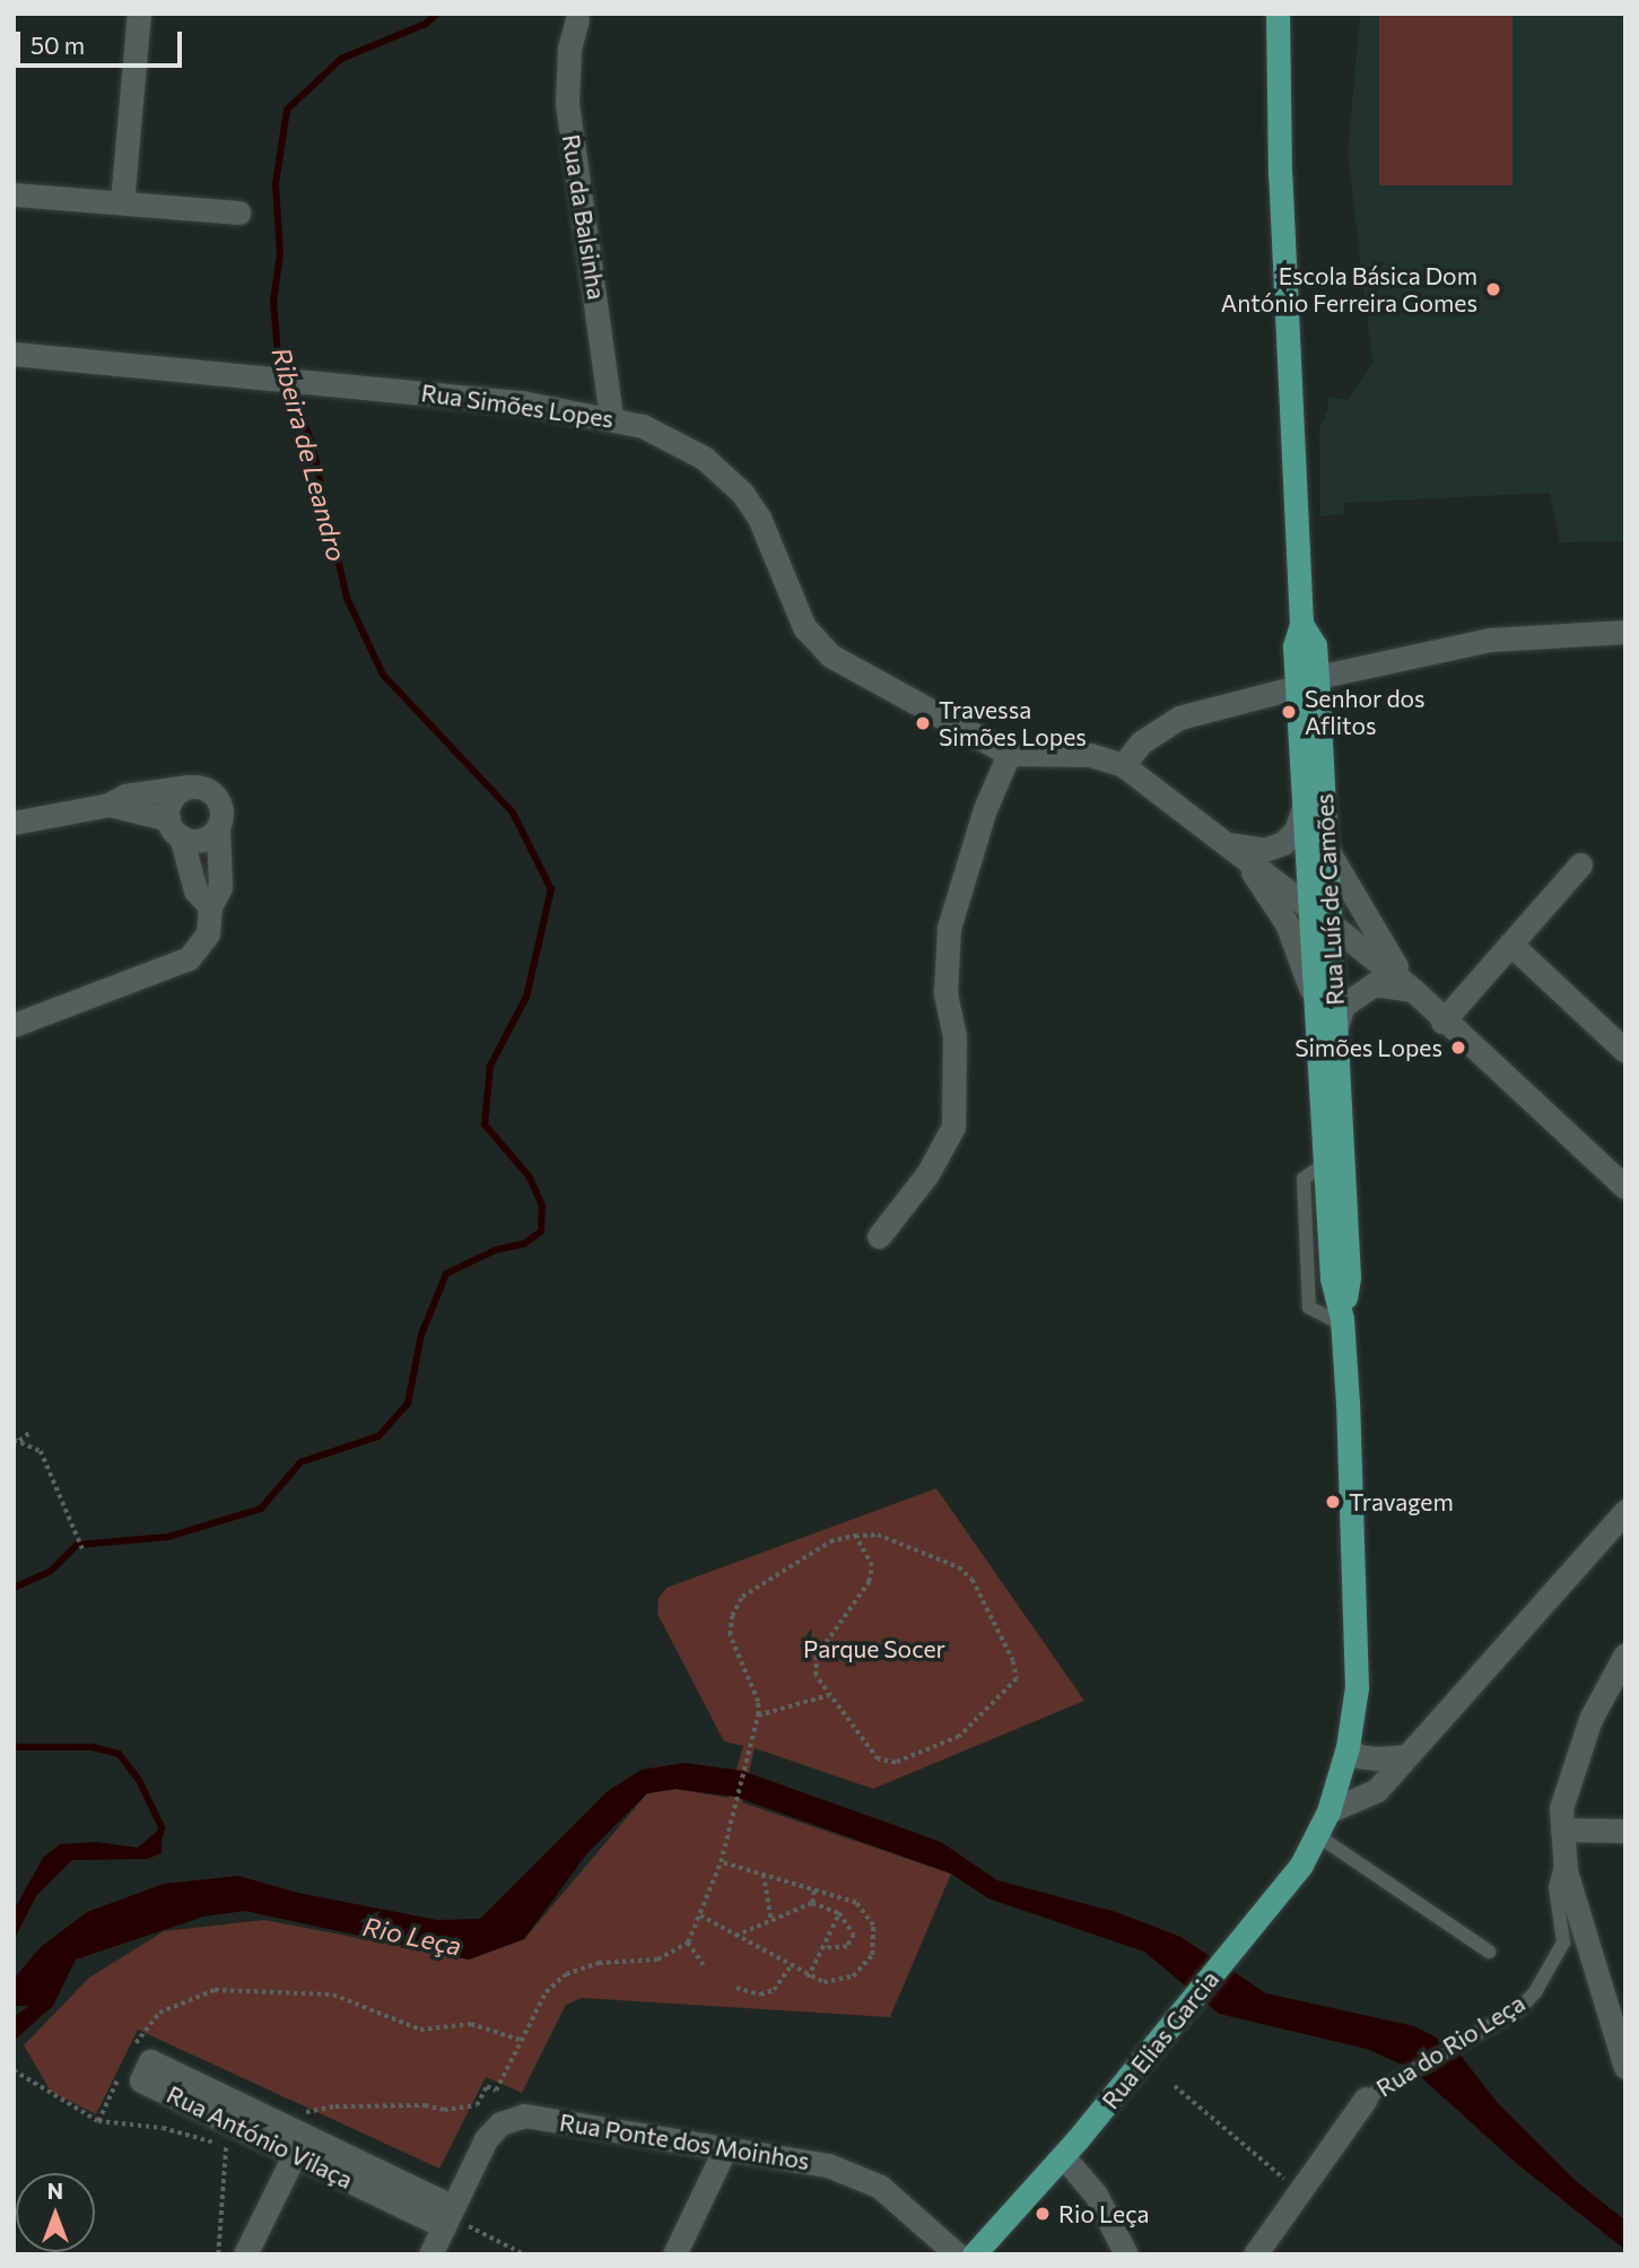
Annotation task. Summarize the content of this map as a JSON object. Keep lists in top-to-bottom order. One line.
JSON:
{"streets":{"main road":["Rua Luís de Camões","Rua Elias Garcia"],"street":["Rua da Balsinha","Rua Simões Lopes","Rua do Rio Leça","Rua António Vilaça","Rua Ponte dos Moinhos"]},"crossings":[["Rua da Balsinha","Rua Simões Lopes"],["Rua Simões Lopes","Rua Luís de Camões"],["Rua Luís de Camões","Rua Elias Garcia"],["Rua António Vilaça","Rua Ponte dos Moinhos"]],"water":["Ribeira de Leandro","Rio Leça"],"parks":["Parque Socer"],"places":["Escola Básica Dom António Ferreira Gomes","Senhor dos Aflitos","Travessa Simões Lopes","Simões Lopes","Travagem","Rio Leça"],"scale_bar":"50 m","north":"top"}
